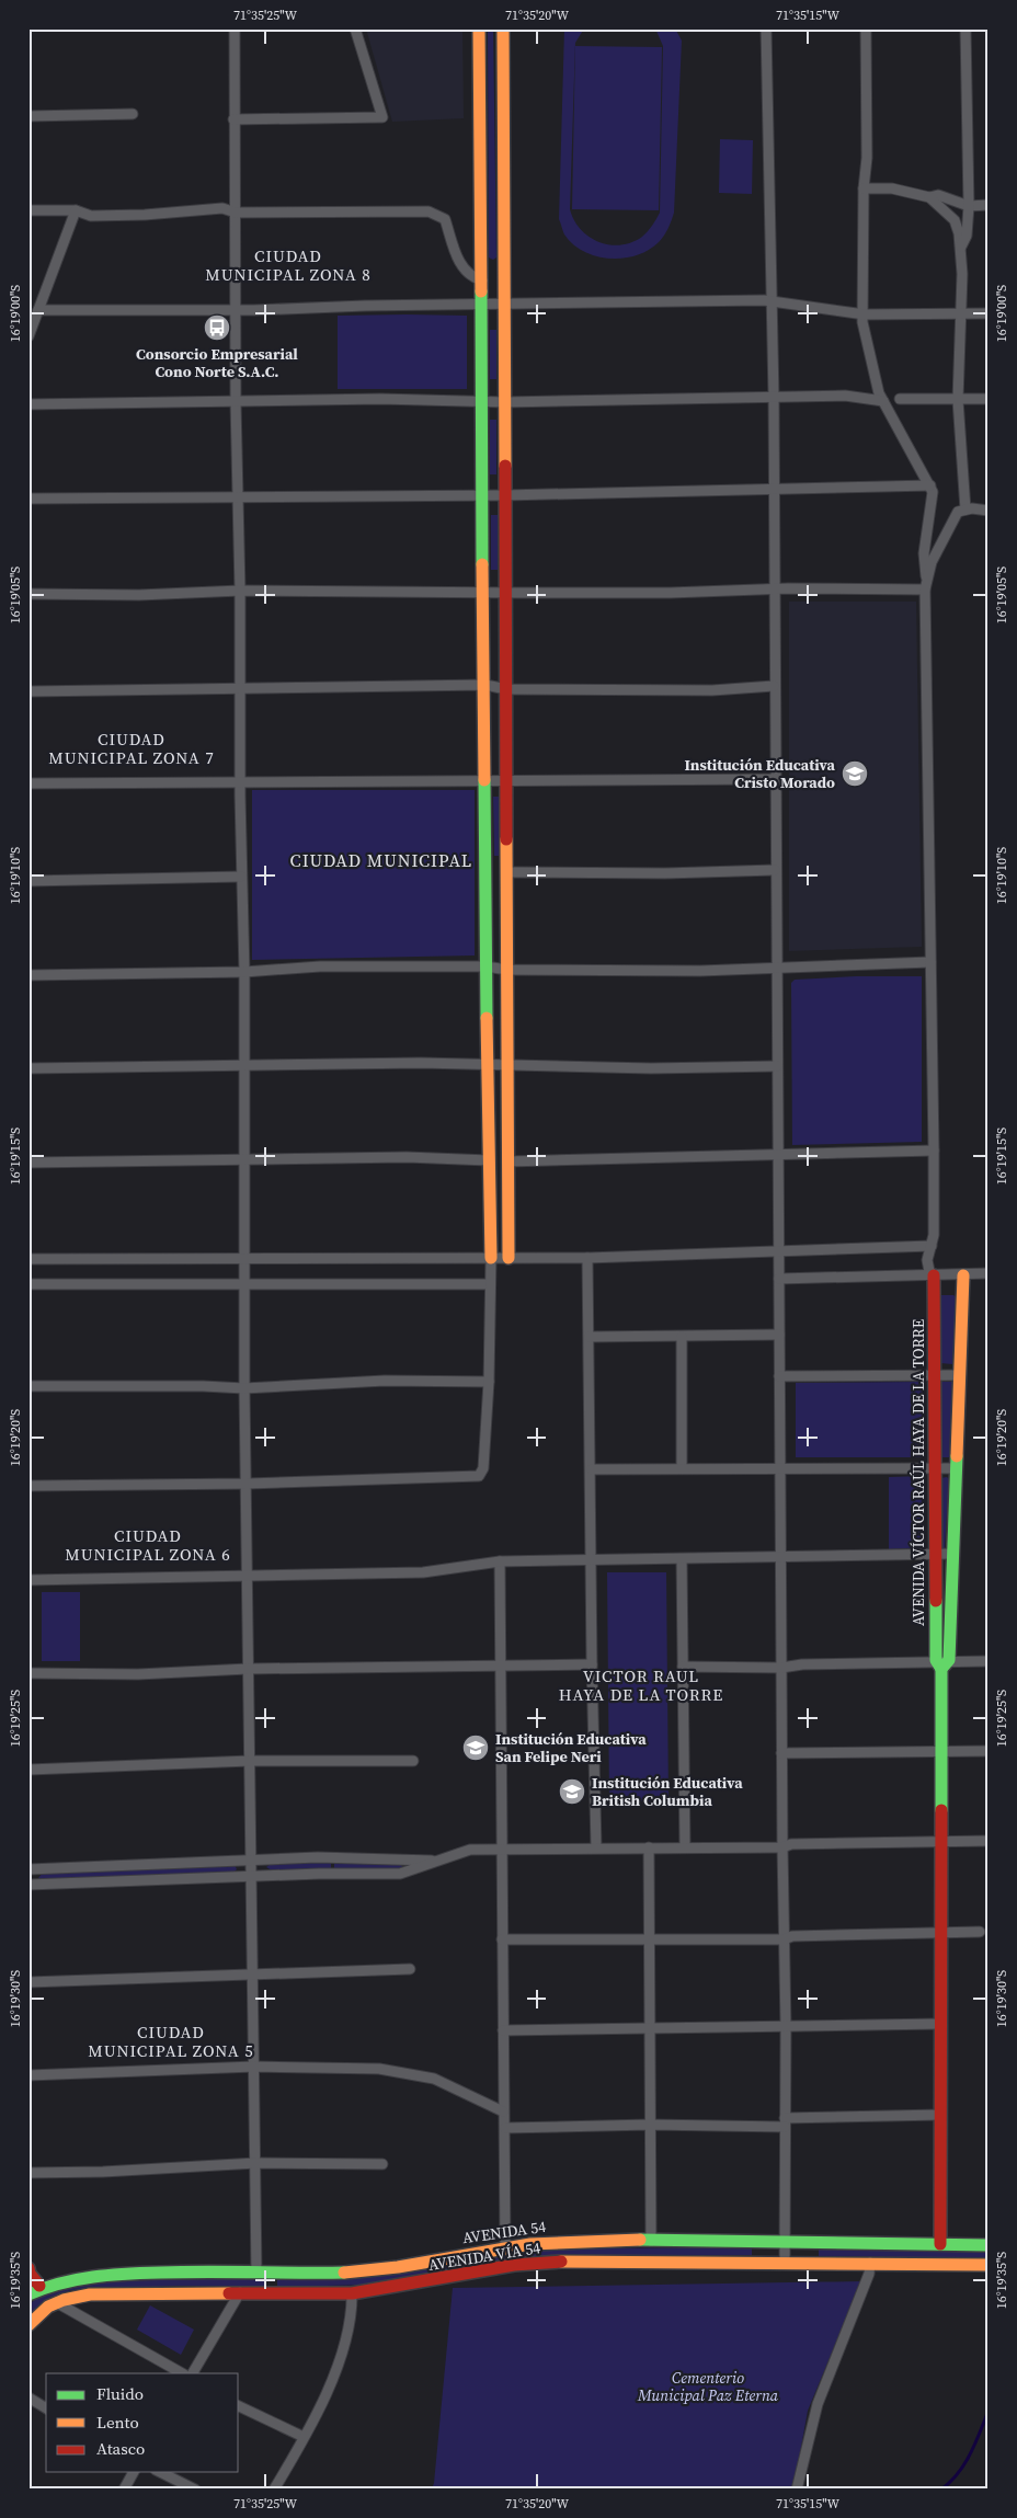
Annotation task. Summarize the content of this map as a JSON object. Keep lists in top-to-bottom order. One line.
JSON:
{"streets":{"street":["AVENIDA VÍCTOR RAÚL HAYA DE LA TORRE","AVENIDA 54","AVENIDA VÍA 54"]},"districts":["CIUDAD MUNICIPAL ZONA 8","CIUDAD MUNICIPAL ZONA 7","CIUDAD MUNICIPAL","CIUDAD MUNICIPAL ZONA 6","VICTOR RAUL HAYA DE LA TORRE","CIUDAD MUNICIPAL ZONA 5"],"parks":["Cementerio Municipal Paz Eterna"],"places":{"bus stop":["Consorcio Empresarial Cono Norte S.A.C."],"school or university":["Institución Educativa Cristo Morado","Institución Educativa San Felipe Neri","Institución Educativa British Columbia"]},"legend":["Fluido","Lento","Atasco"],"coordinates":["71°35'25\"W","71°35'20\"W","71°35'15\"W","16°19'00\"S","16°19'05\"S","16°19'10\"S","16°19'15\"S","16°19'20\"S","16°19'25\"S","16°19'30\"S","16°19'35\"S"]}
